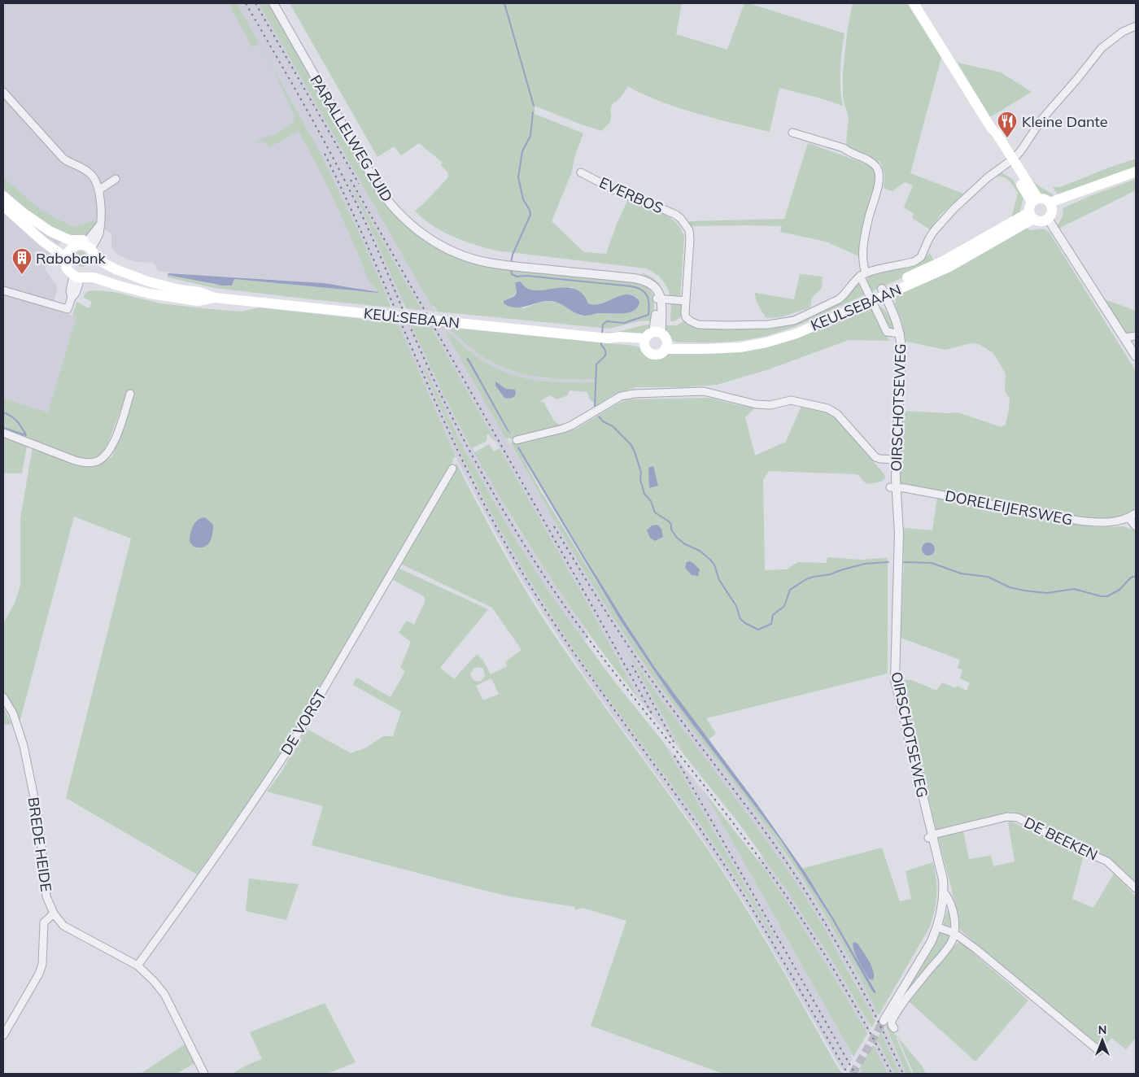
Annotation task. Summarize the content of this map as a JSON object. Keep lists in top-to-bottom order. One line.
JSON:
{"streets":{"main road":["KEULSEBAAN"],"street":["PARALLELWEG ZUID","EVERBOS","OIRSCHOTSEWEG","DORELEIJERSWEG","DE VORST","DE BEEKEN","BREDE HEIDE"]},"crossings":[["PARALLELWEG ZUID","KEULSEBAAN"],["KEULSEBAAN","OIRSCHOTSEWEG"],["OIRSCHOTSEWEG","DORELEIJERSWEG"],["OIRSCHOTSEWEG","DE BEEKEN"],["DE VORST","BREDE HEIDE"]],"places":{"restaurant":["Kleine Dante"],"building":["Rabobank"]},"north":"top"}
